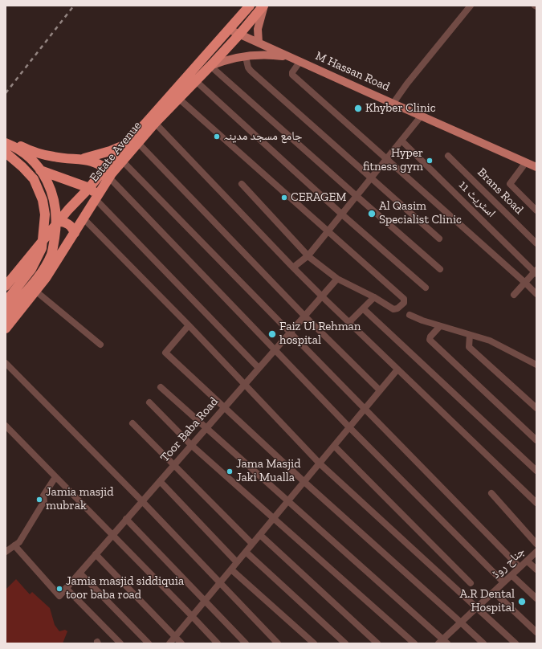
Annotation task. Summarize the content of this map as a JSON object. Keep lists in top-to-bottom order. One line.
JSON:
{"streets":{"highway":["Estate Avenue"],"main road":["M Hassan Road"],"street":["Brans Road","اسٹریٹ 11","Toor Baba Road","جناح روڈ"]},"crossings":[["M Hassan Road","Estate Avenue"]],"places":["Khyber Clinic","جامع مسجد مدینہ","Hyper fitness gym","CERAGEM","Al Qasim Specialist Clinic","Faiz Ul Rehman hospital","Jama Masjid Jaki Mualla","Jamia masjid mubrak","Jamia masjid siddiquia toor baba road","A.R Dental Hospital"]}
